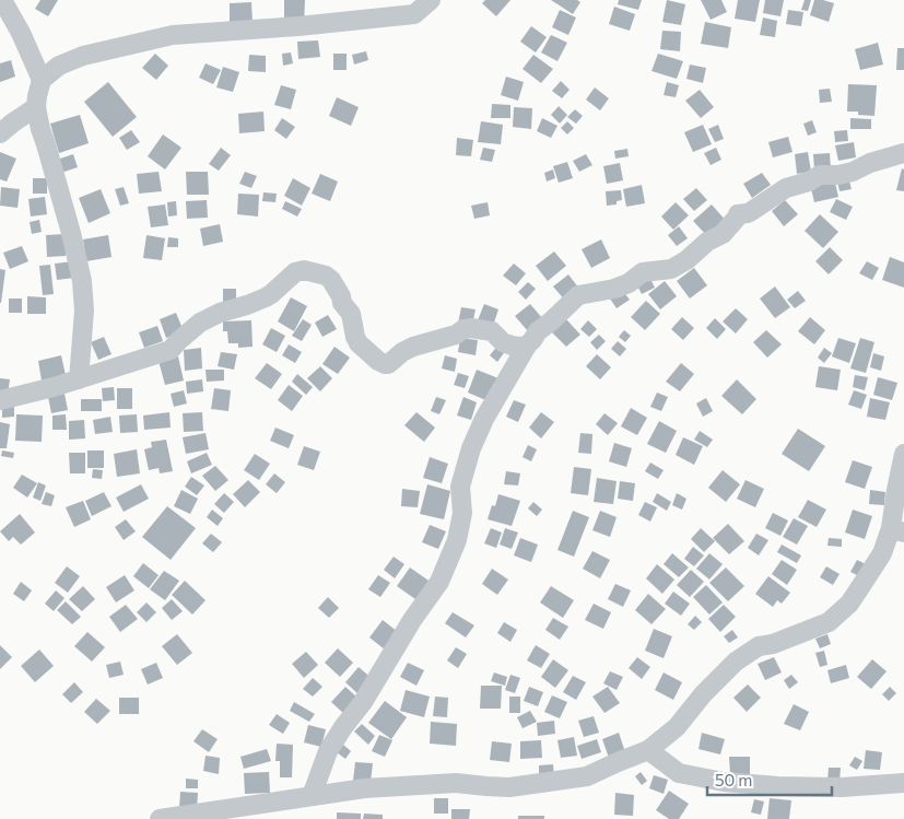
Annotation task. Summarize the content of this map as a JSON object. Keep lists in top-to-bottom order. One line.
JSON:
{"scale_bar":"50 m"}
